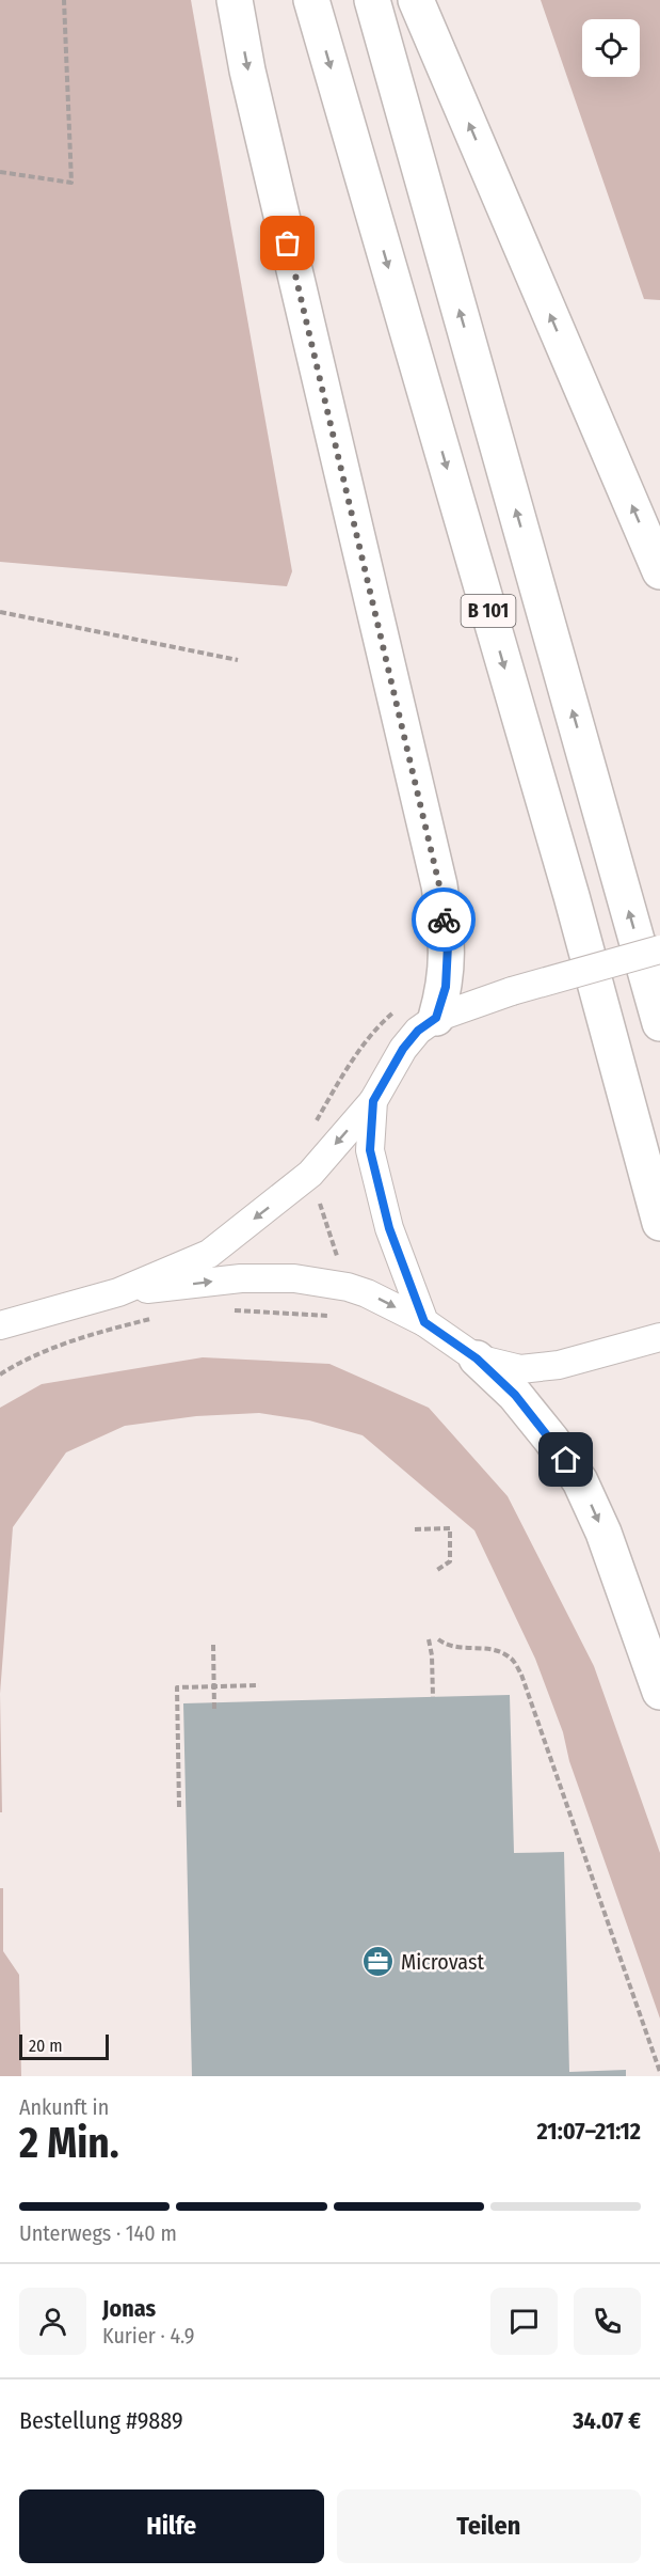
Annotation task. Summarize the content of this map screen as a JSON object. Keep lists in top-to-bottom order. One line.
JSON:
{"streets":{"highway":["B 101"]},"places":{"office":["Microvast"]},"scale_bar":"20 m","page":{"scale":"20 m","heading":["2 Min.","Ankunft in","21:07–21:12"],"panel":["Jonas","Kurier · 4.9","Bestellung #9889","34.07 €"],"bar":"Unterwegs · 140 m","buttons":["Hilfe","Teilen"]}}
